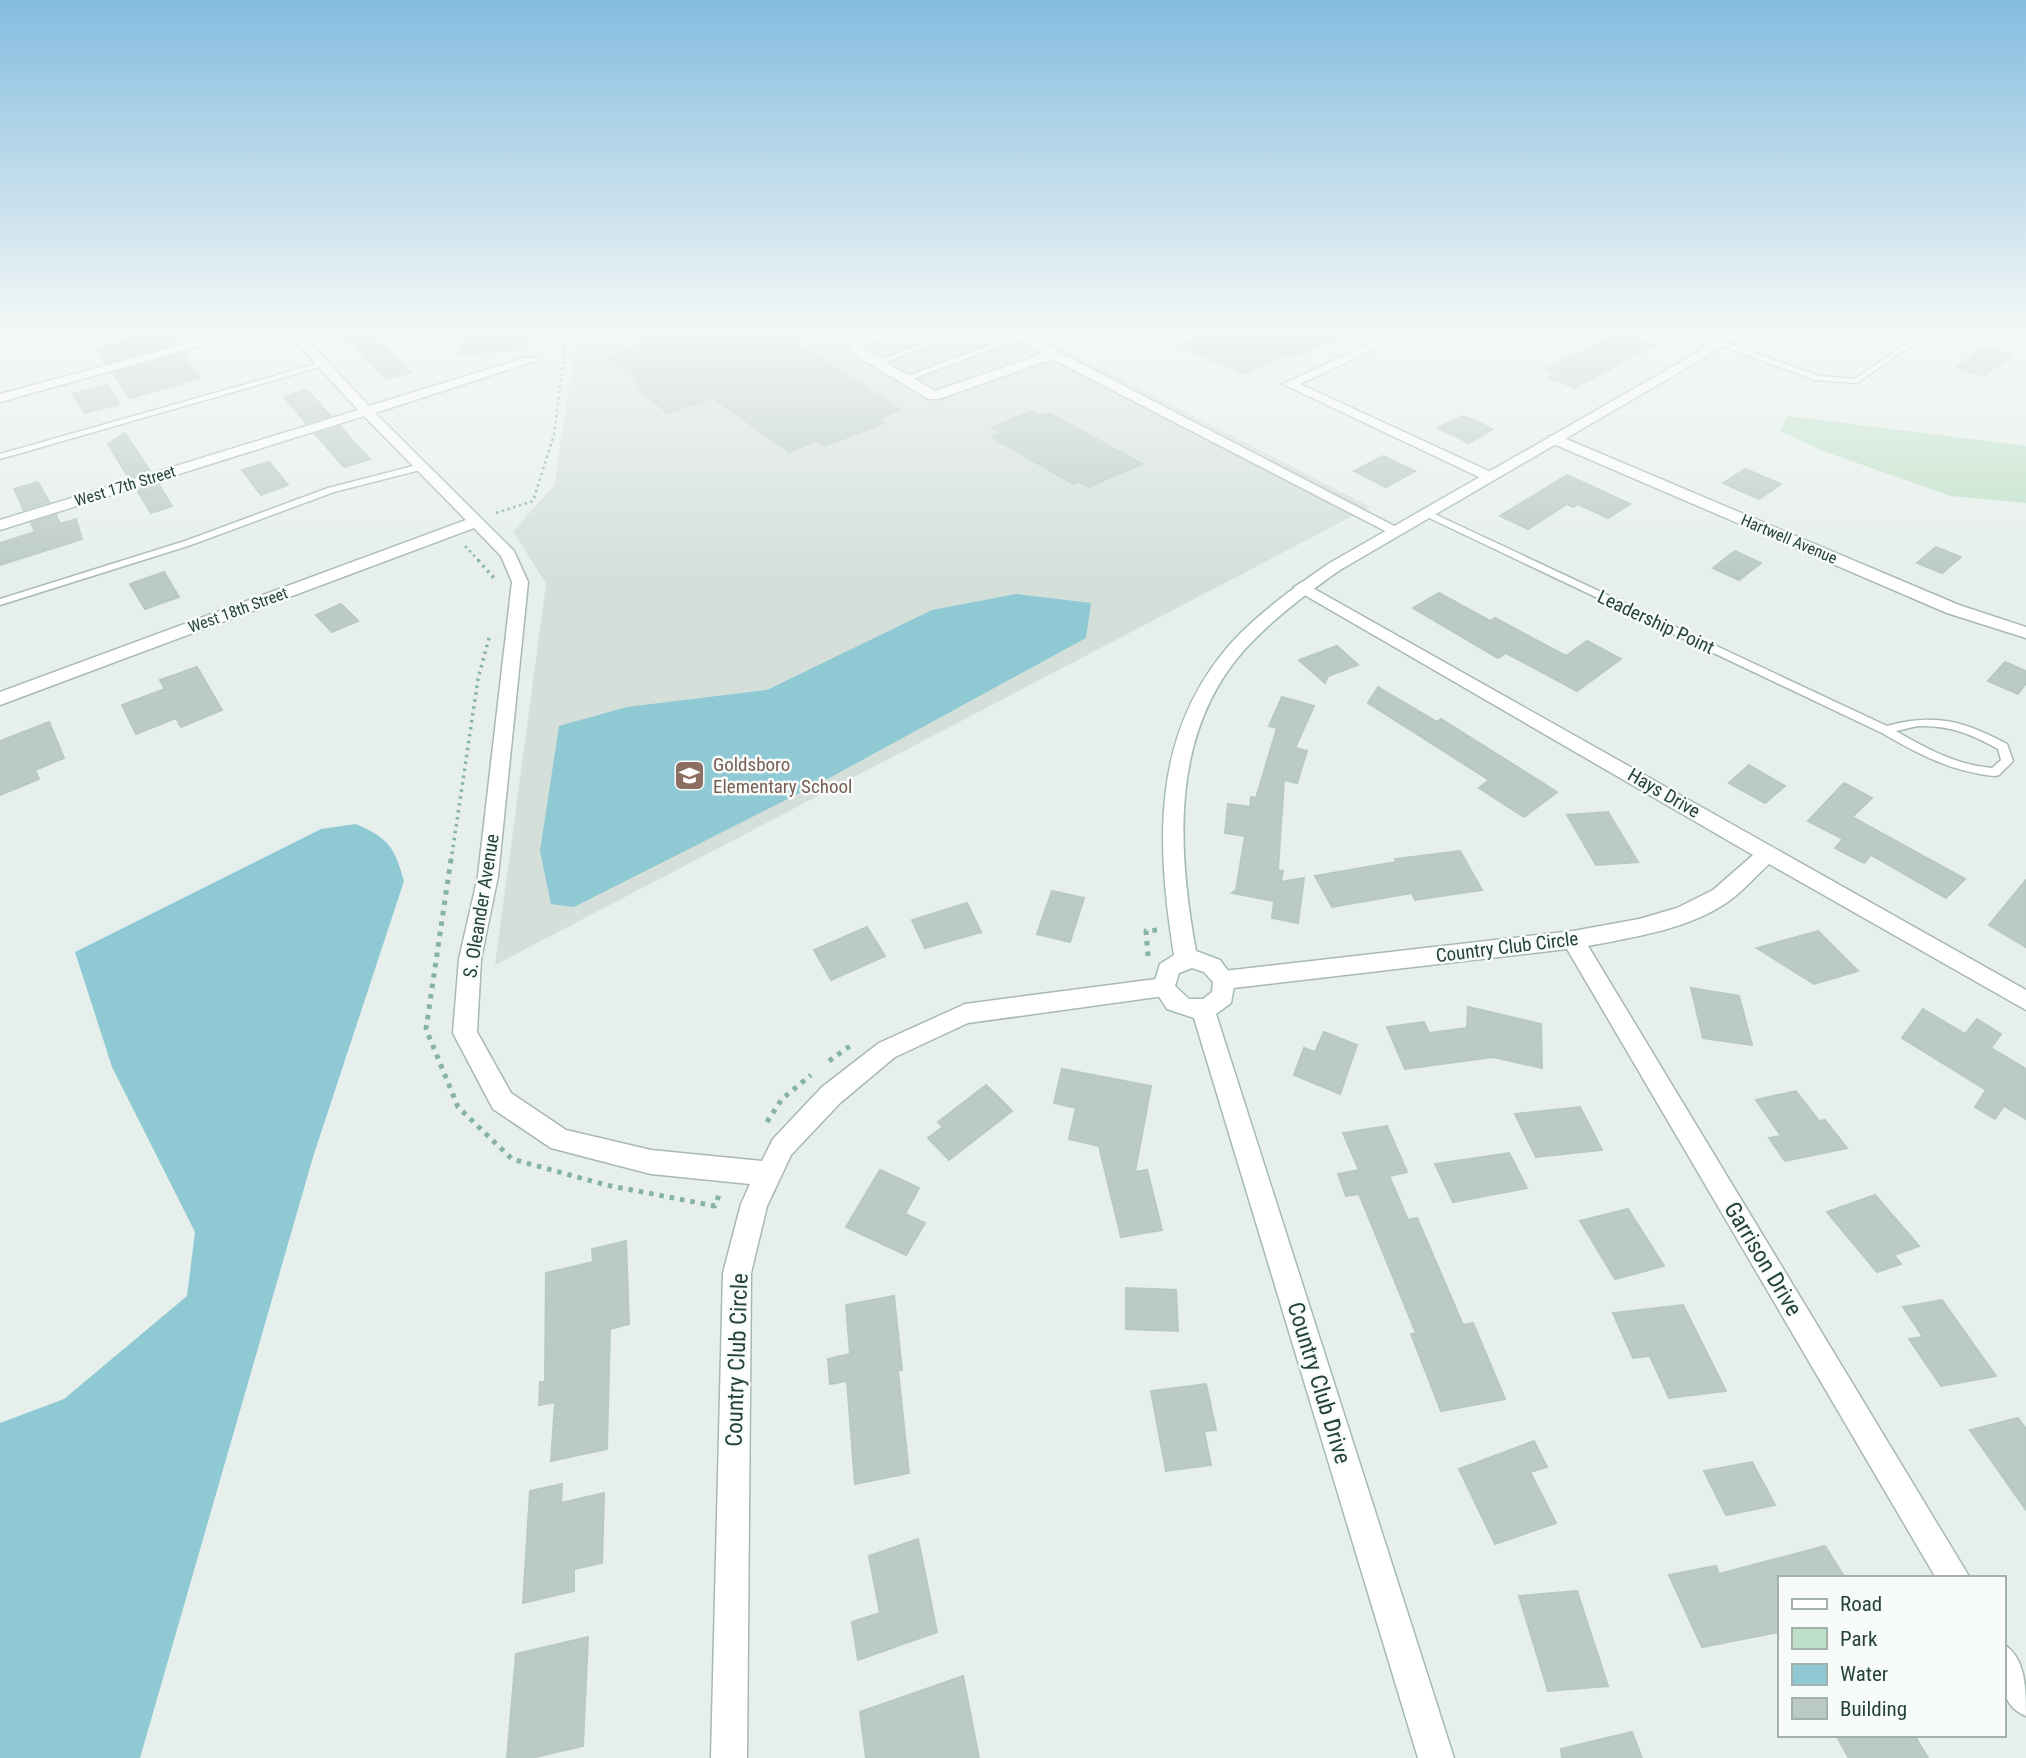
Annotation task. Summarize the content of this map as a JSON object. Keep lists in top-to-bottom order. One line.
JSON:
{"streets":{"street":["West 17th Street","Hartwell Avenue","West 18th Street","Hays Drive","S. Oleander Avenue","Country Club Circle","Garrison Drive","Country Club Drive"],"lane":["Leadership Point"]},"crossings":[["West 18th Street","S. Oleander Avenue"],["Hays Drive","Country Club Circle"],["S. Oleander Avenue","Country Club Circle"],["Country Club Circle","Garrison Drive"],["Country Club Circle","Country Club Drive"]],"places":{"school or university":["Goldsboro Elementary School"]},"legend":["Road","Park","Water","Building"]}
